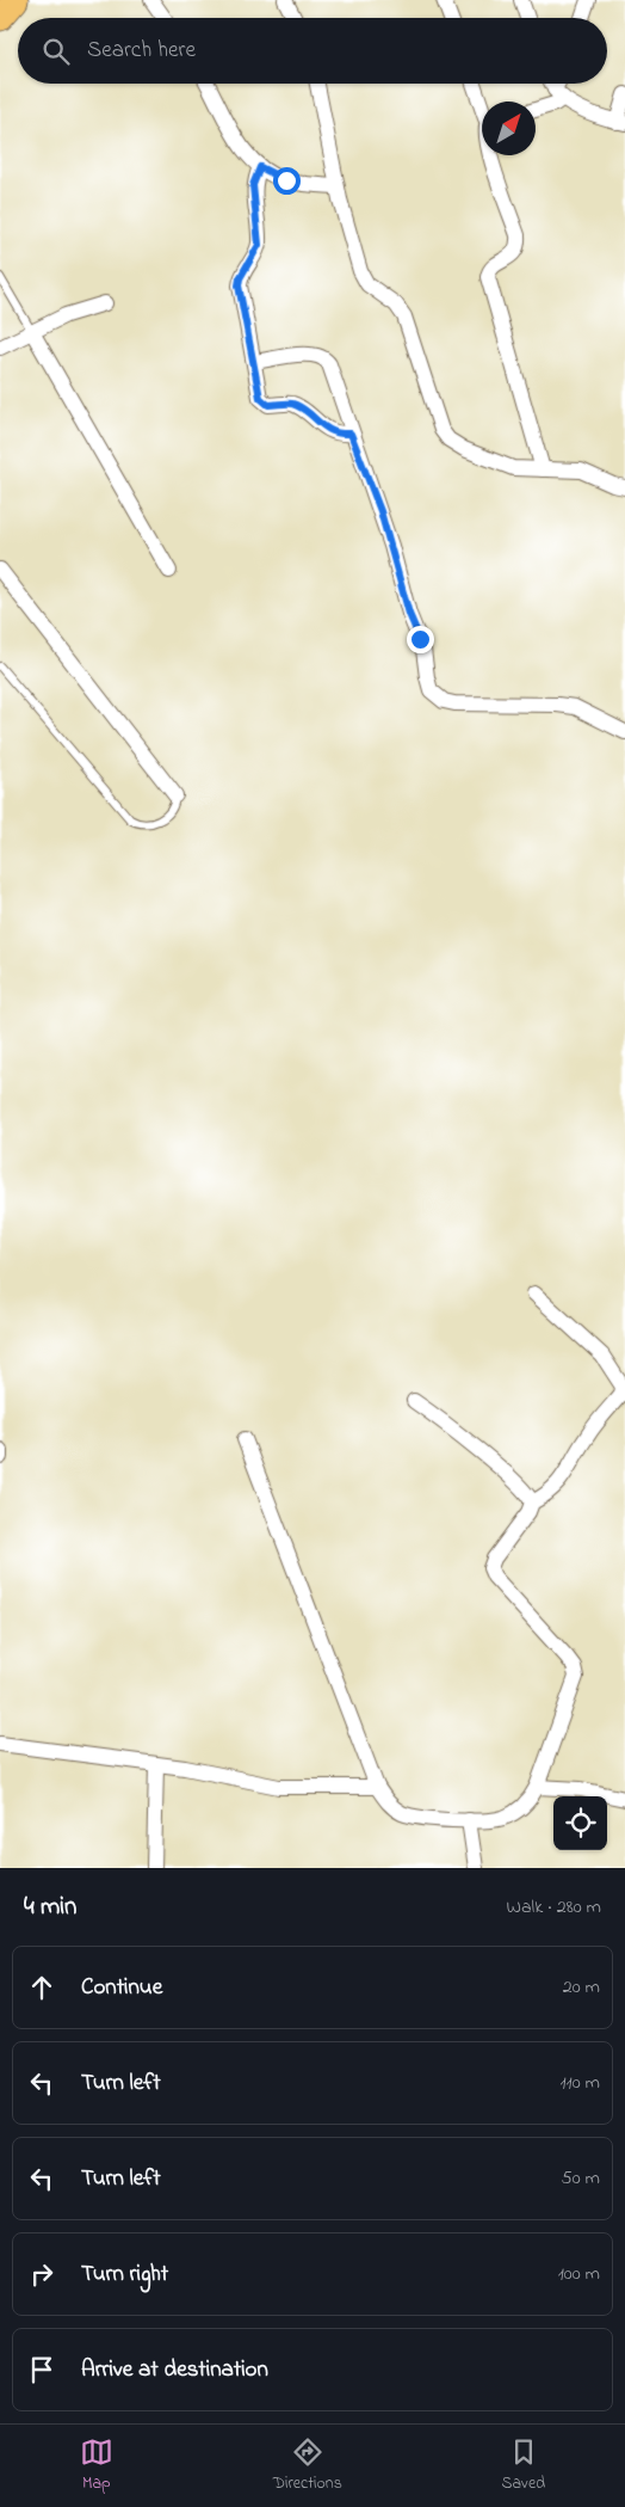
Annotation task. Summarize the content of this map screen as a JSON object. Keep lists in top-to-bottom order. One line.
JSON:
{"north":"top right","page":{"search":"Search here","heading":["4 min","Walk · 280 m"],"list":[["Continue","20 m"],["Turn left","110 m"],["Turn left","50 m"],["Turn right","100 m"],"Arrive at destination"],"nav":["Map","Directions","Saved"]}}
